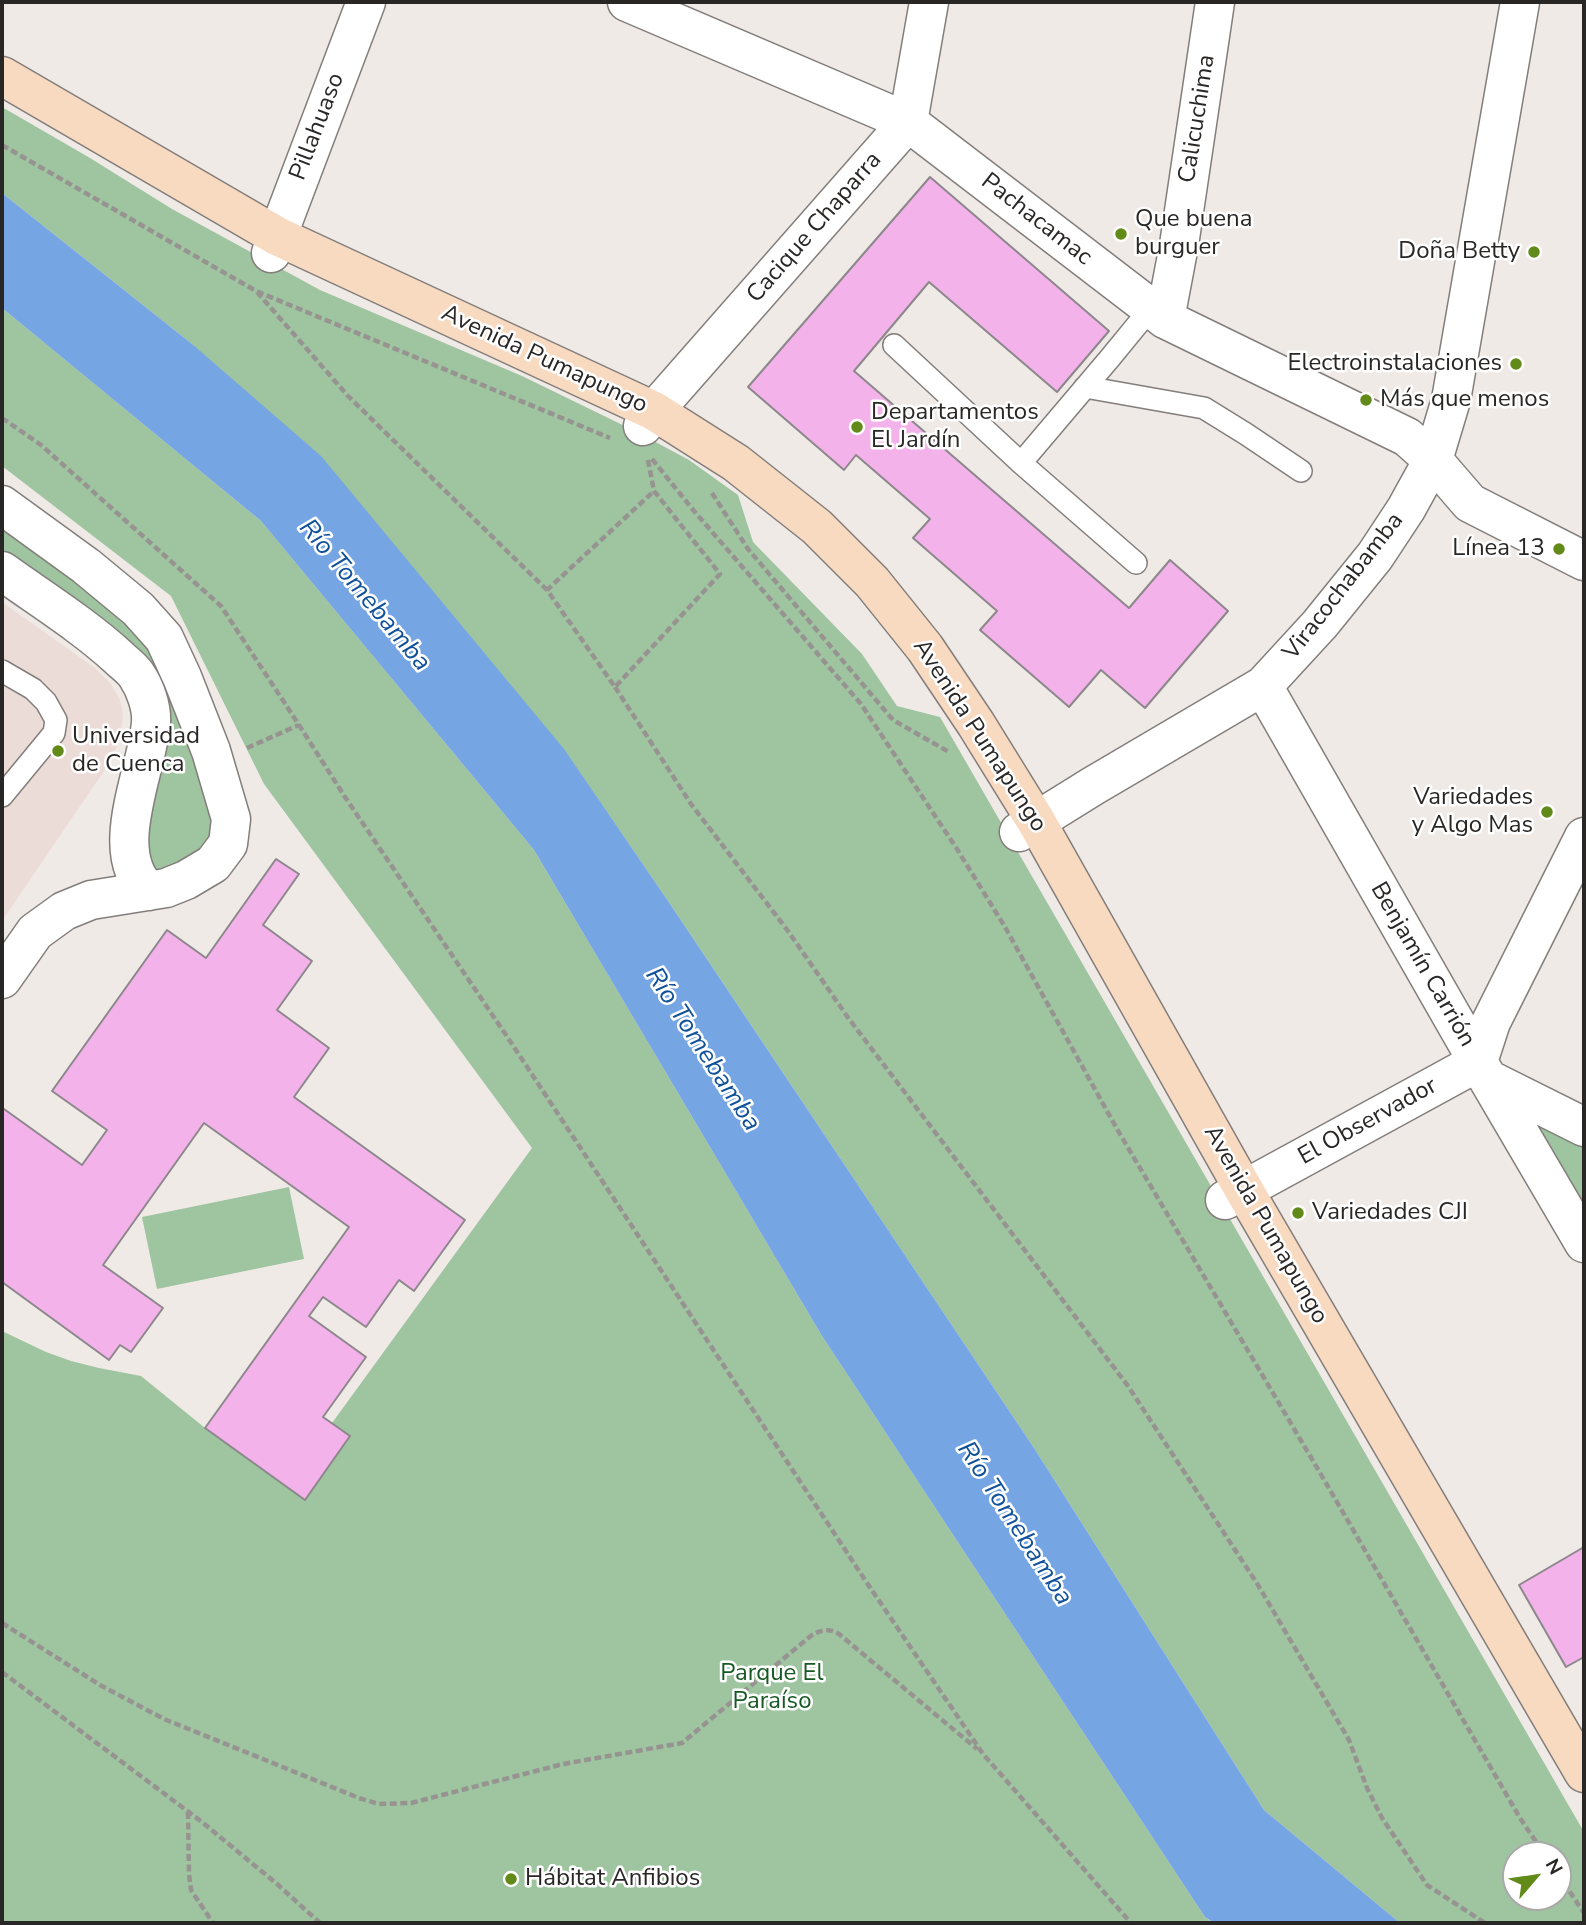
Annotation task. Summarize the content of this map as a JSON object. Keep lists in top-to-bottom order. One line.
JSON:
{"streets":{"main road":["Avenida Pumapungo"],"street":["Calicuchima","Pillahuaso","Pachacamac","Cacique Chaparra","Viracochabamba","Benjamín Carrión","El Observador"]},"crossings":[["Calicuchima","Pachacamac"],["Pillahuaso","Avenida Pumapungo"],["Pachacamac","Cacique Chaparra"],["Pachacamac","Viracochabamba"],["Cacique Chaparra","Avenida Pumapungo"],["Avenida Pumapungo","Viracochabamba"],["Avenida Pumapungo","El Observador"],["Viracochabamba","Benjamín Carrión"],["Benjamín Carrión","El Observador"]],"water":["Río Tomebamba"],"parks":["Parque El Paraíso"],"places":["Que buena burguer","Doña Betty","Electroinstalaciones","Más que menos","Departamentos El Jardín","Línea 13","Universidad de Cuenca","Variedades y Algo Mas","Variedades CJI","Hábitat Anfibios"],"north":"top right"}
